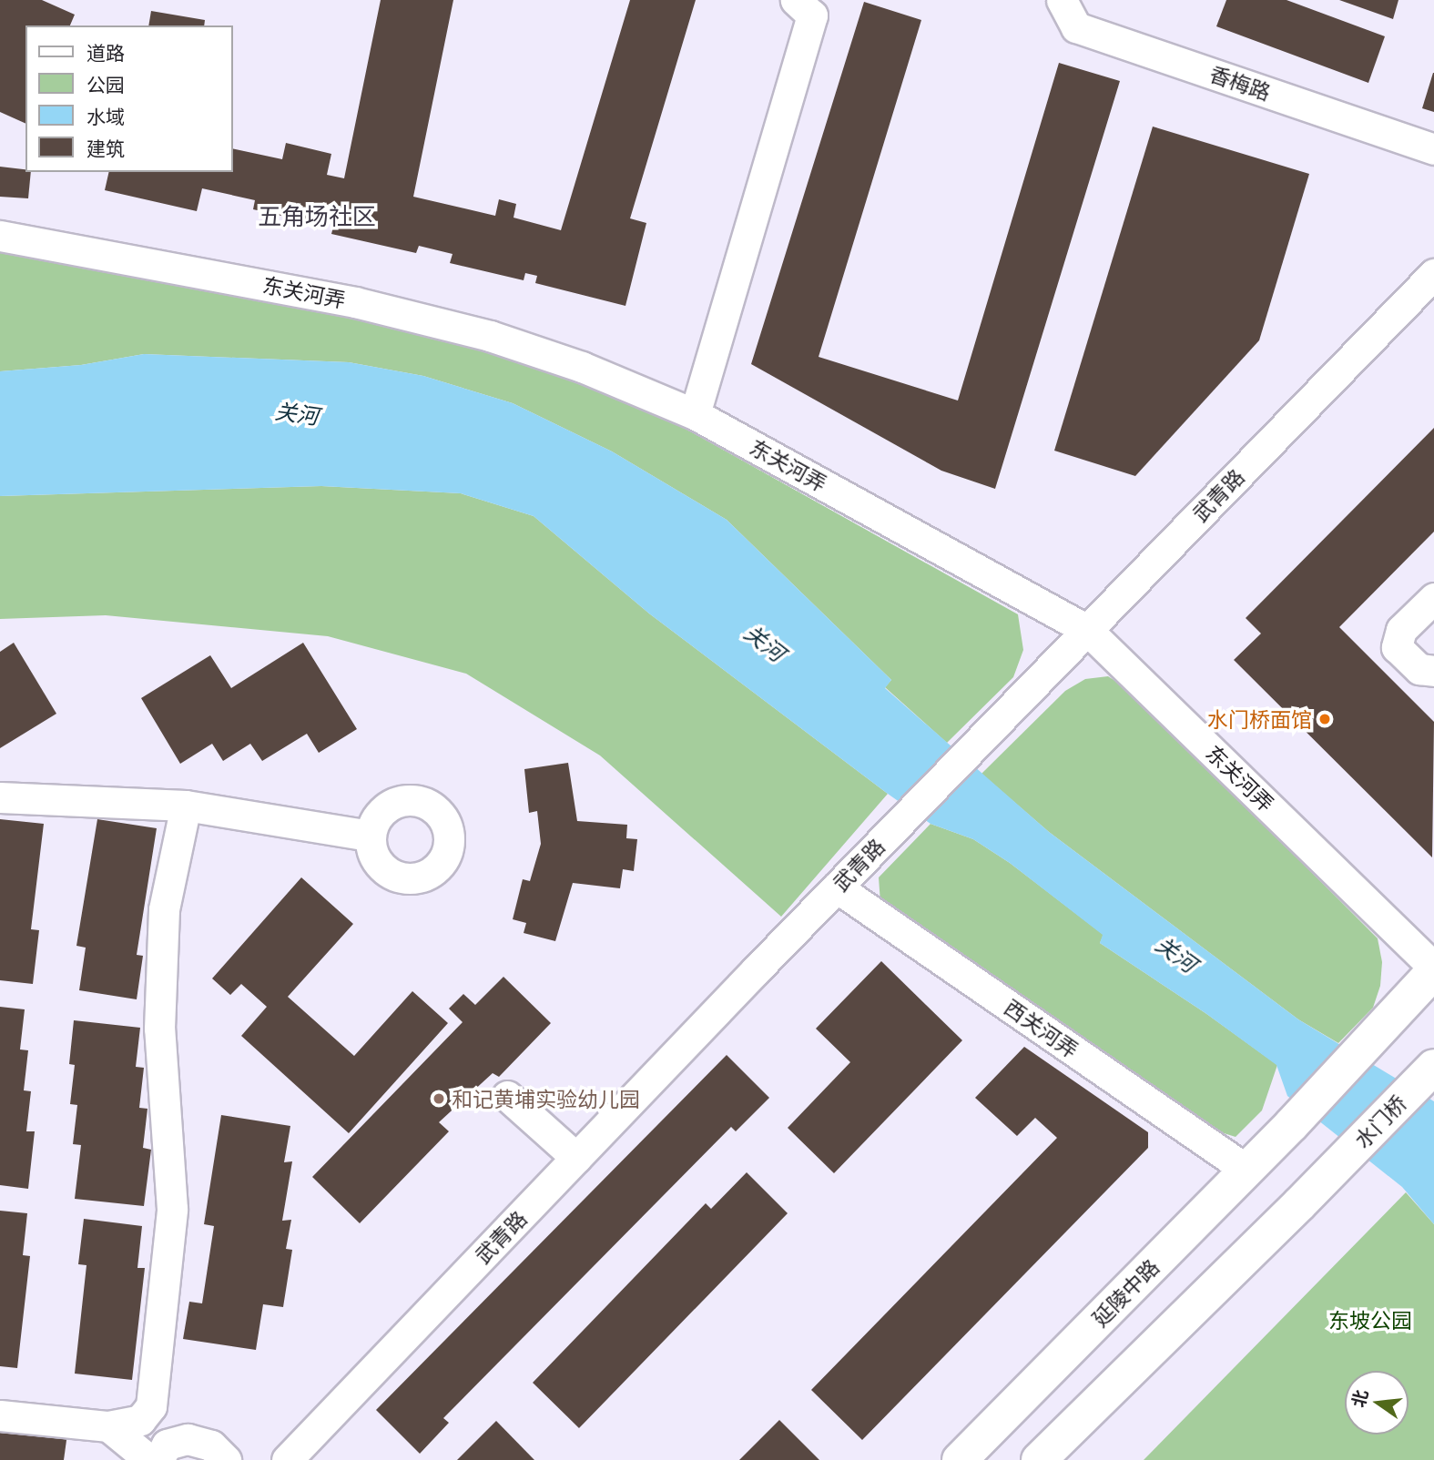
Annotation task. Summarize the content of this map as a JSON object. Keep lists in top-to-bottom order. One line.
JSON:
{"streets":{"main road":["水门桥","延陵中路"],"street":["香梅路","东关河弄","武青路","西关河弄"]},"crossings":[["东关河弄","武青路"],["东关河弄","延陵中路"],["武青路","西关河弄"],["西关河弄","延陵中路"]],"districts":["五角场社区"],"water":["关河"],"parks":["东坡公园"],"places":["水门桥面馆","和记黄埔实验幼儿园"],"legend":["道路","公园","水域","建筑"],"north":"left"}
